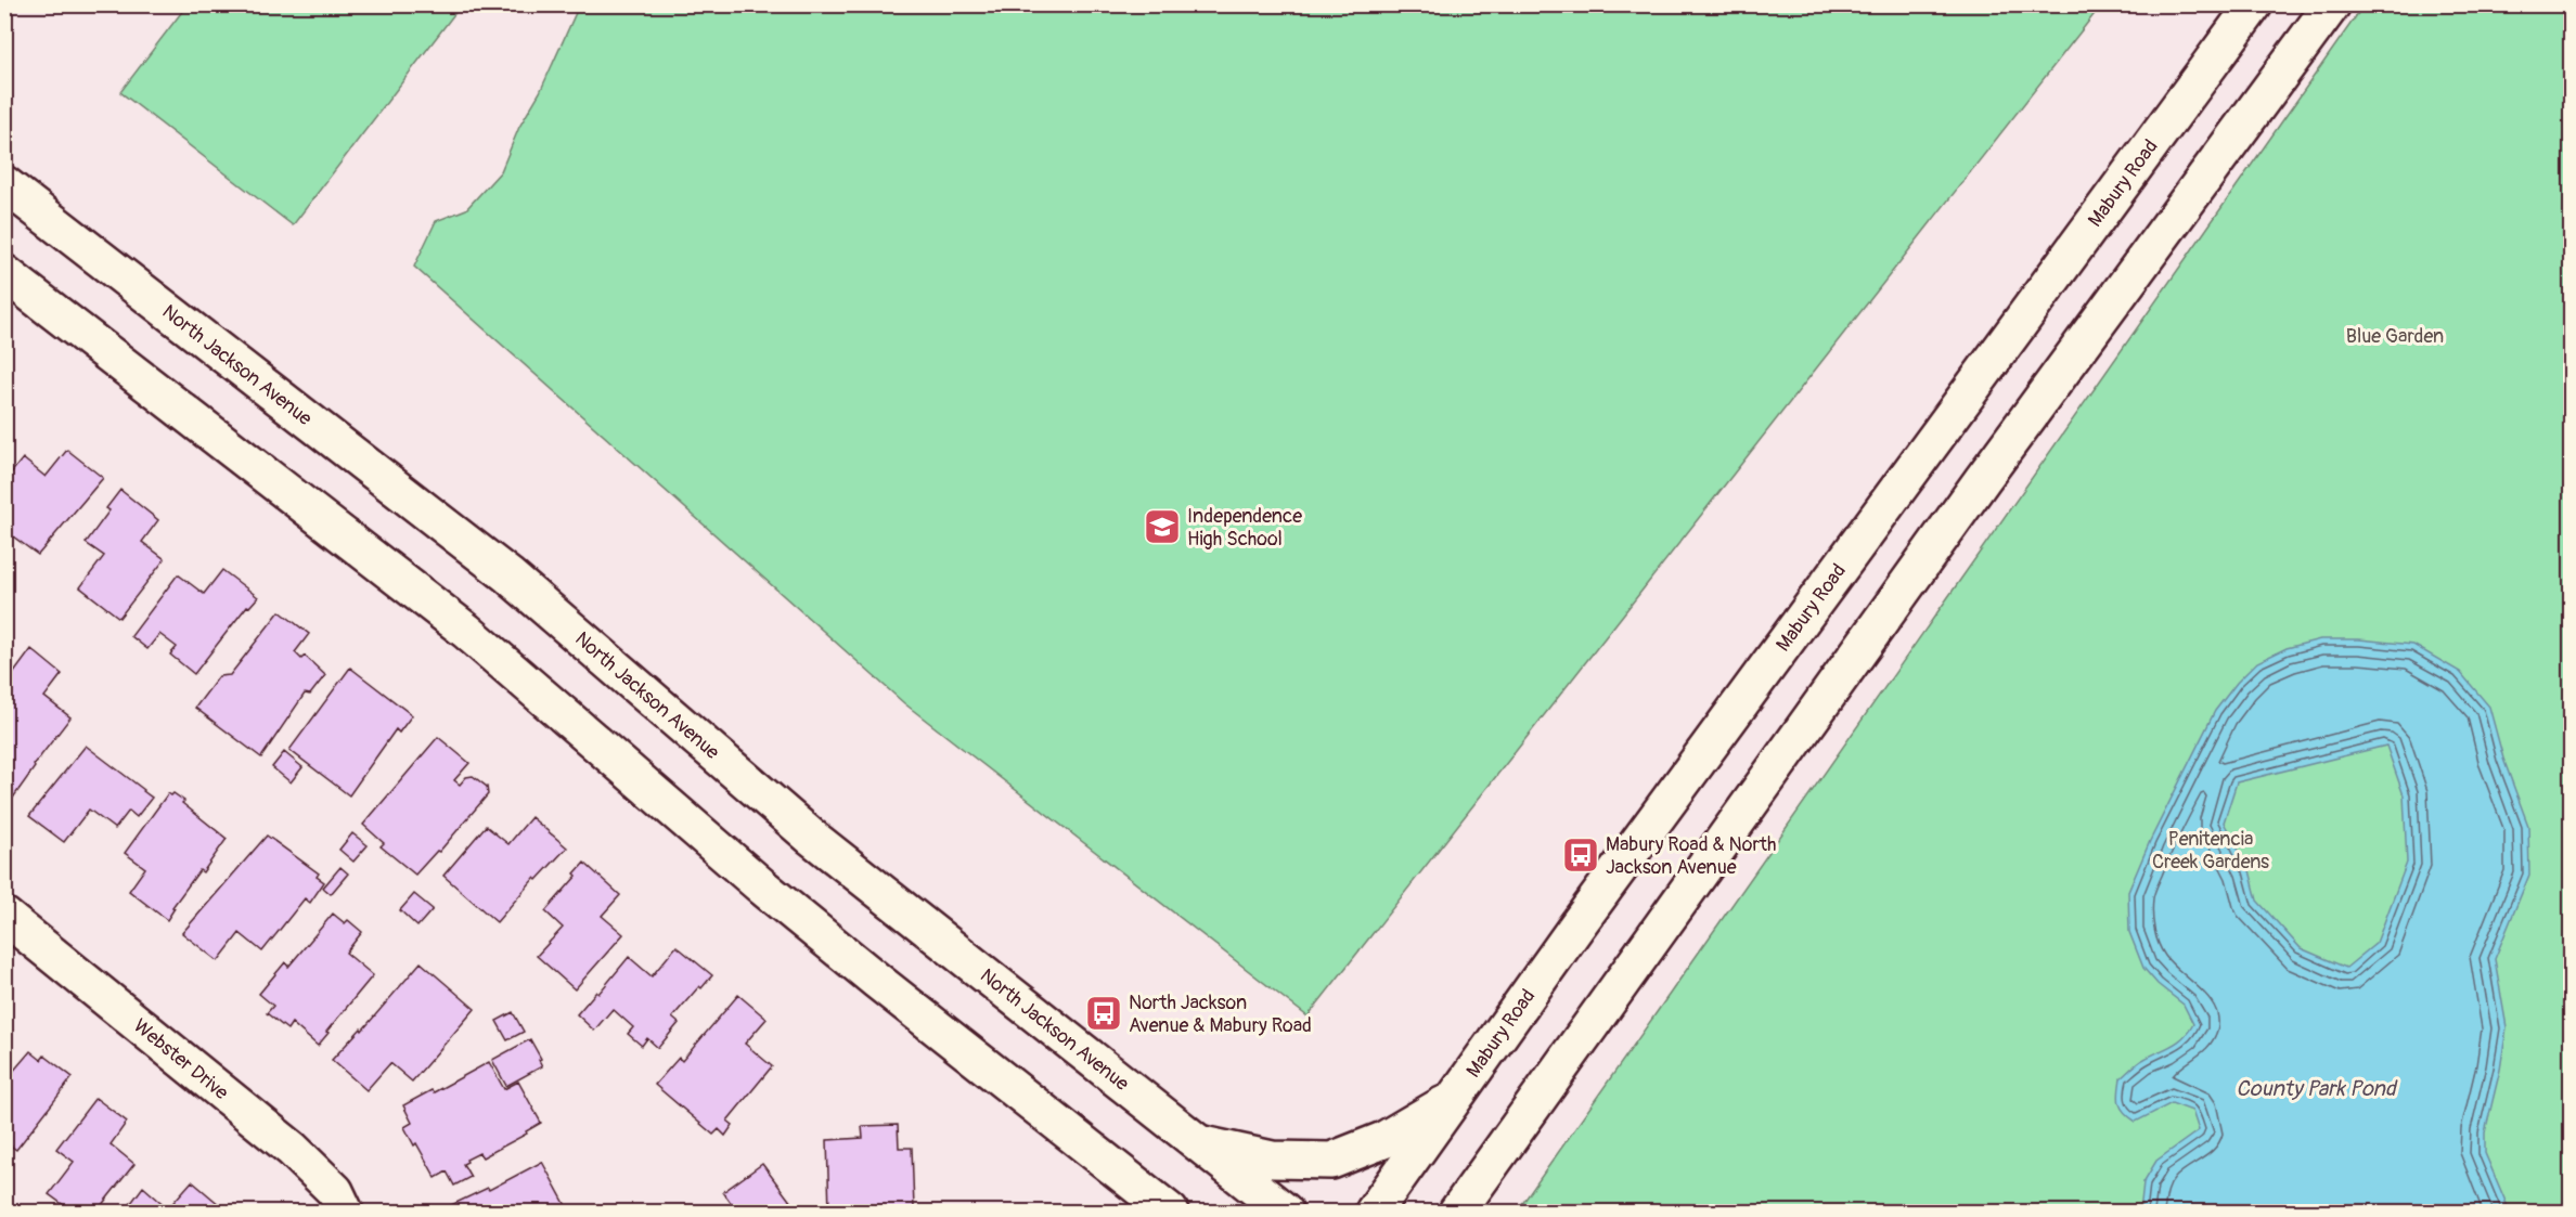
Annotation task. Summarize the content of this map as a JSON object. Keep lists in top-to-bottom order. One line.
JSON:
{"streets":{"main road":["Mabury Road","North Jackson Avenue","Webster Drive"]},"water":["County Park Pond"],"parks":["Blue Garden","Penitencia Creek Gardens"],"places":{"school or university":["Independence High School"],"bus stop":["Mabury Road & North Jackson Avenue","North Jackson Avenue & Mabury Road"]}}
